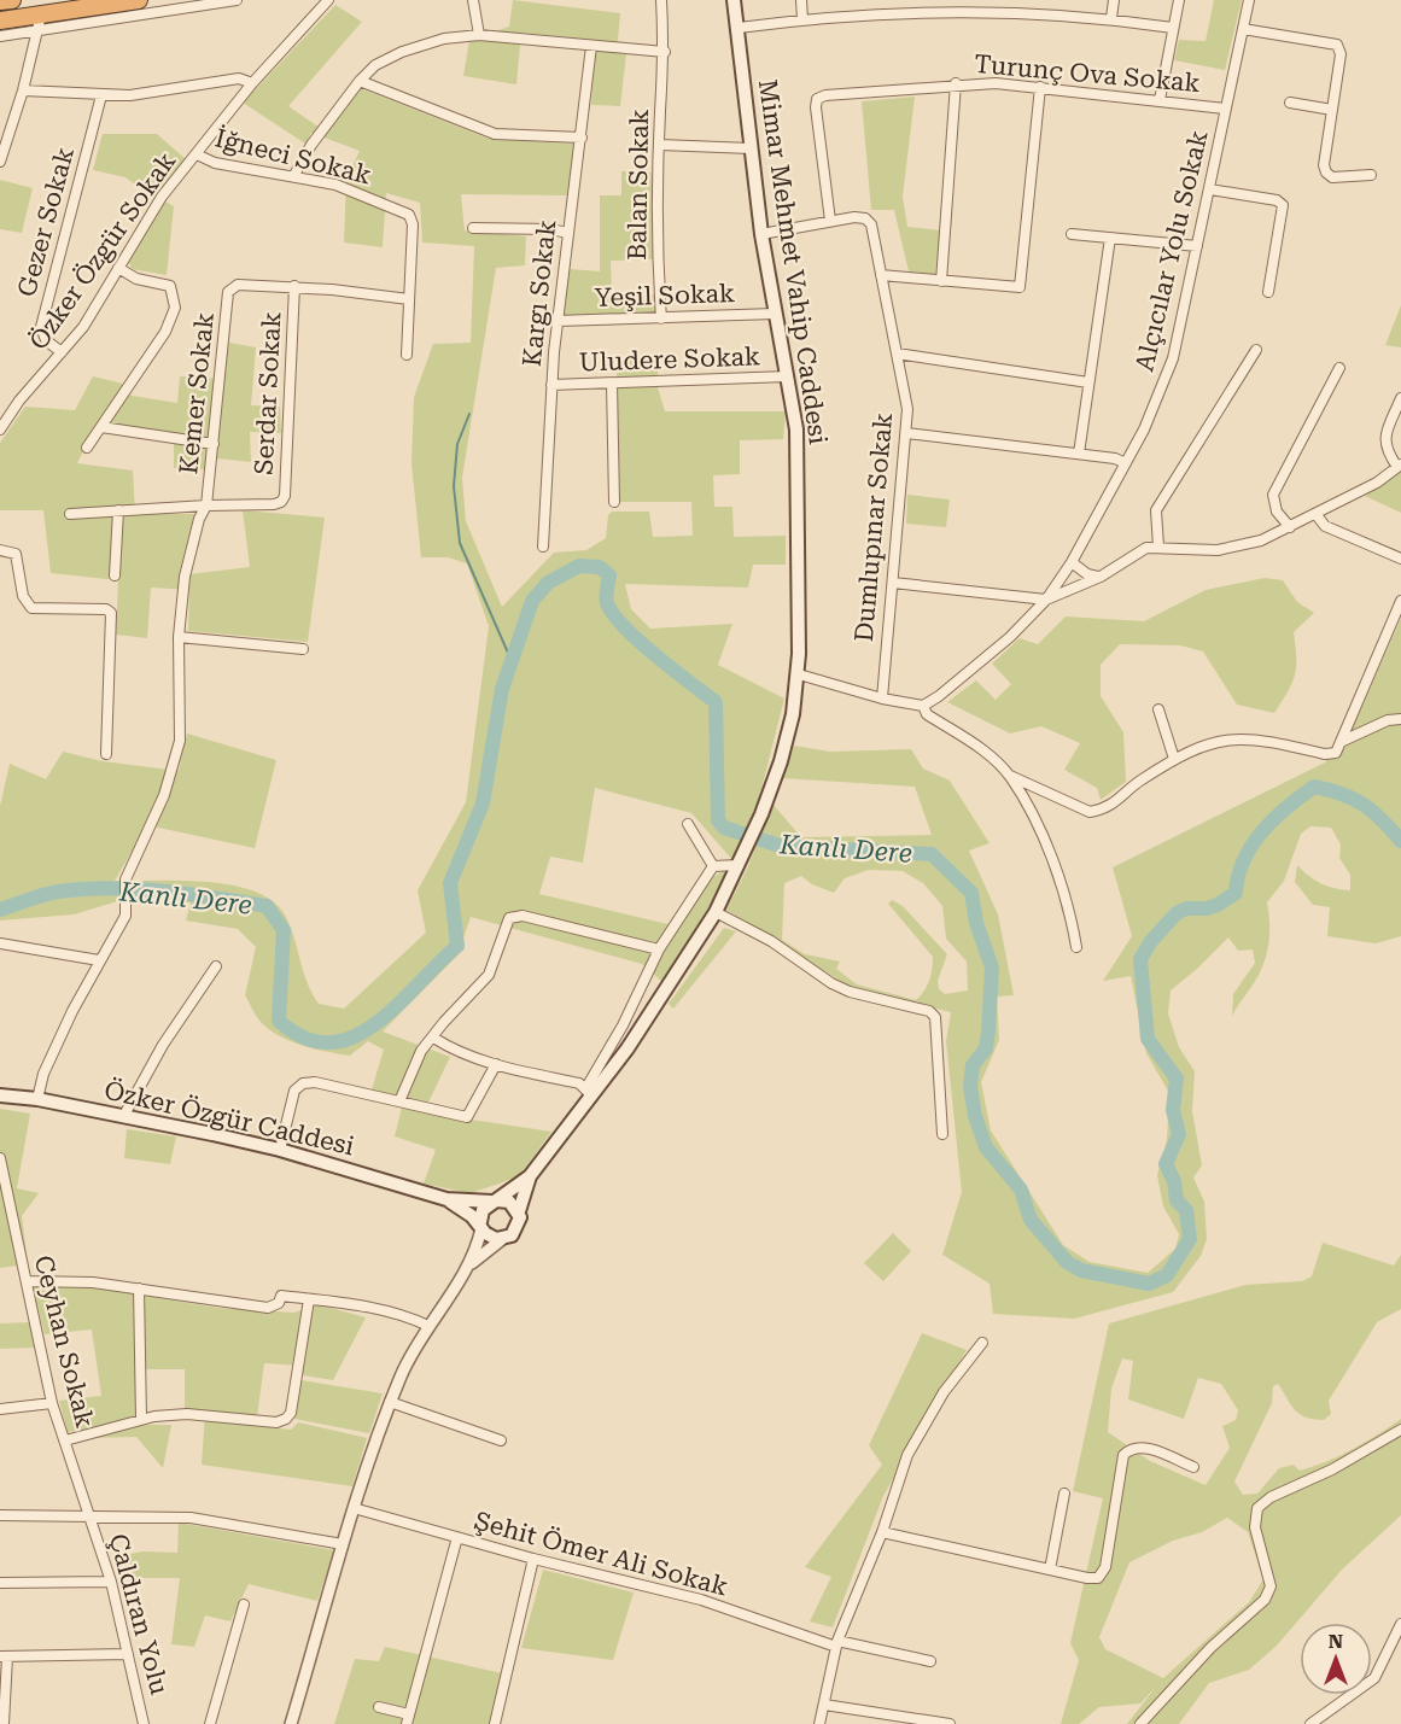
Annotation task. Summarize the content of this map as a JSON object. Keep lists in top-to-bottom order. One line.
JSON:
{"streets":{"main road":["Mimar Mehmet Vahip Caddesi","Özker Özgür Caddesi"],"street":["Turunç Ova Sokak","İğneci Sokak","Balan Sokak","Gezer Sokak","Özker Özgür Sokak","Alçıcılar Yolu Sokak","Kargı Sokak","Yeşil Sokak","Uludere Sokak","Kemer Sokak","Serdar Sokak","Dumlupınar Sokak","Ceyhan Sokak","Şehit Ömer Ali Sokak","Çaldıran Yolu"]},"crossings":[["Turunç Ova Sokak","Alçıcılar Yolu Sokak"],["Turunç Ova Sokak","Dumlupınar Sokak"],["İğneci Sokak","Özker Özgür Sokak"],["Balan Sokak","Yeşil Sokak"],["Gezer Sokak","Özker Özgür Sokak"],["Mimar Mehmet Vahip Caddesi","Yeşil Sokak"],["Mimar Mehmet Vahip Caddesi","Uludere Sokak"],["Mimar Mehmet Vahip Caddesi","Özker Özgür Caddesi"],["Kargı Sokak","Yeşil Sokak"],["Kargı Sokak","Uludere Sokak"],["Kemer Sokak","Serdar Sokak"],["Ceyhan Sokak","Çaldıran Yolu"]],"water":["Kanlı Dere"],"north":"top"}
